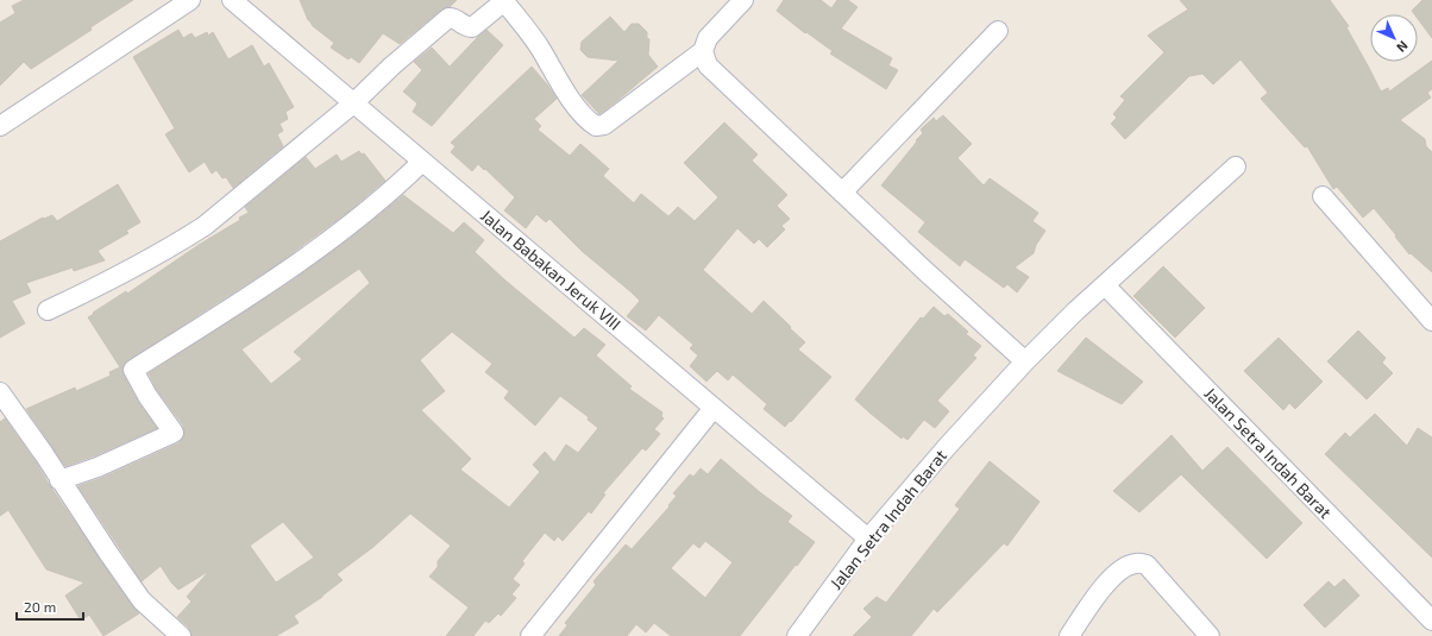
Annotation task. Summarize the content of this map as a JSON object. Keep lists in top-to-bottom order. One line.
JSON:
{"streets":{"street":["Jalan Babakan Jeruk VIII","Jalan Setra Indah Barat"]},"crossings":[["Jalan Babakan Jeruk VIII","Jalan Setra Indah Barat"]],"scale_bar":"20 m","north":"bottom right"}
